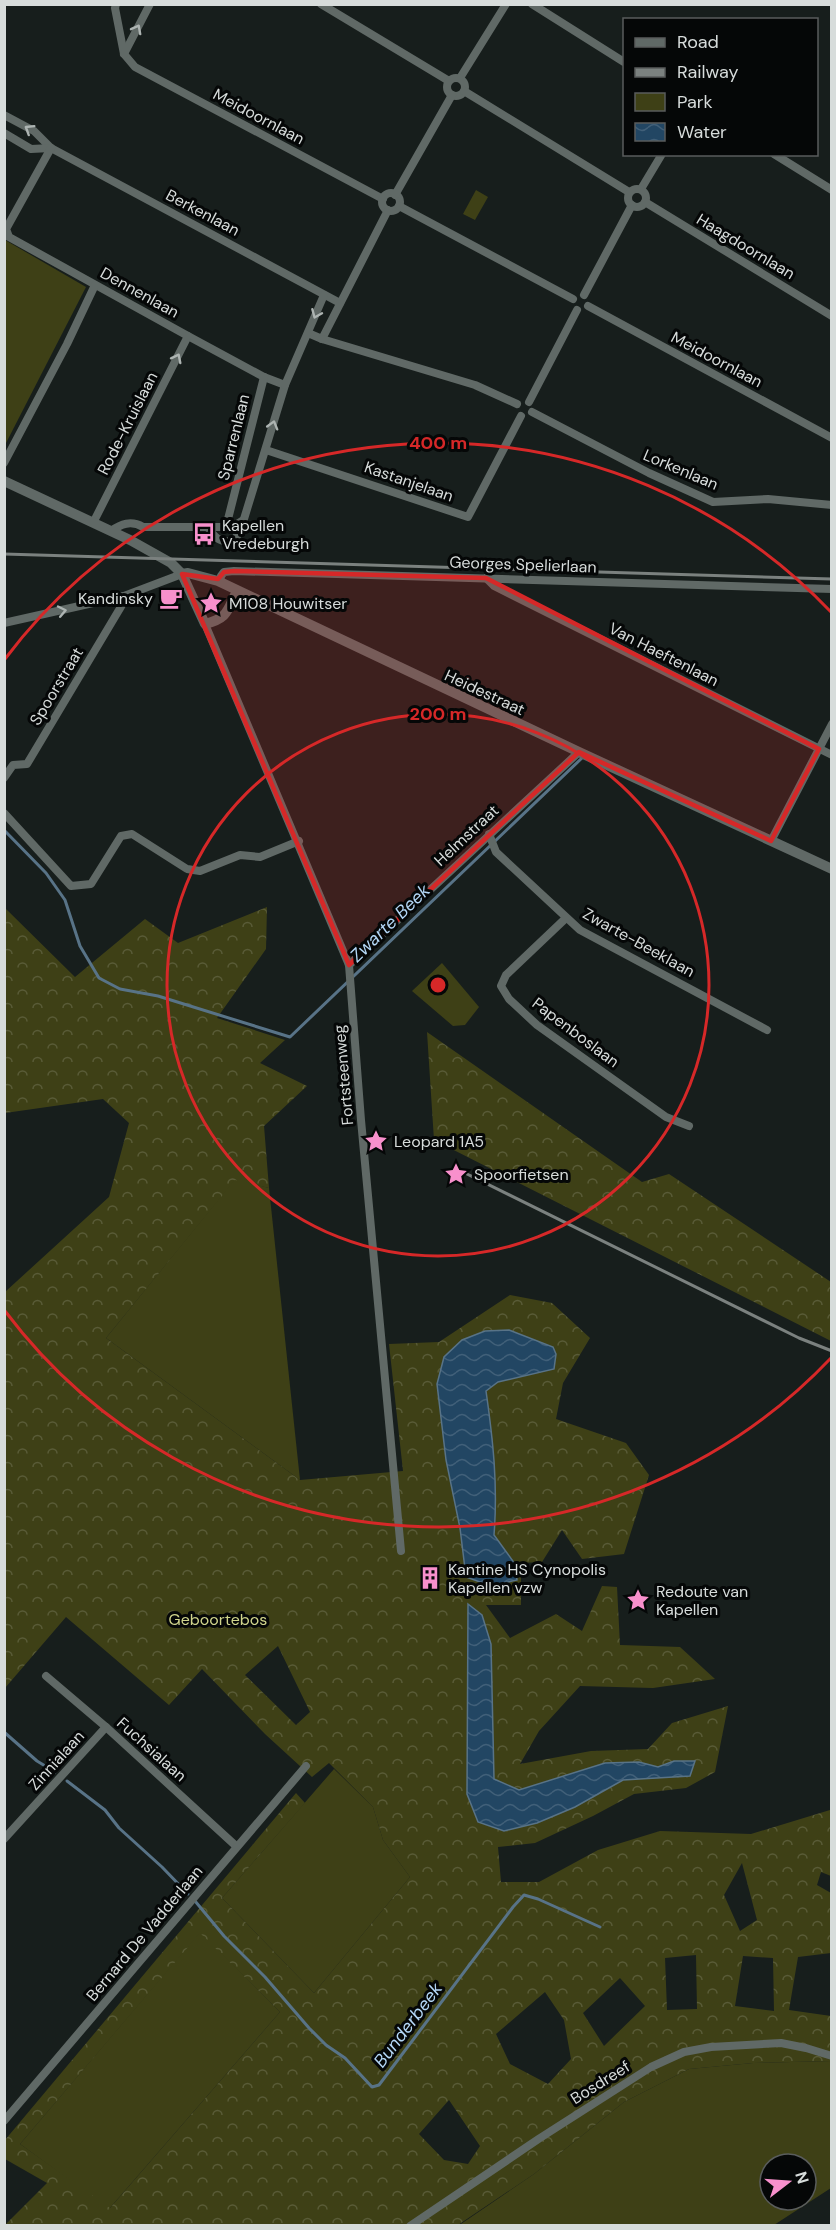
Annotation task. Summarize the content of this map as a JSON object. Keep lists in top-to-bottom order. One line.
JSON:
{"streets":{"street":["Meidoornlaan","Berkenlaan","Haagdoornlaan","Dennenlaan","Rode-Kruislaan","Sparrenlaan","Lorkenlaan","Kastanjelaan","Georges Spelierlaan","Van Haeftenlaan","Spoorstraat","Heidestraat","Helmstraat","Zwarte-Beeklaan","Papenboslaan","Fortsteenweg","Fuchsialaan","Zinnialaan","Bernard De Vadderlaan","Bosdreef"]},"crossings":[["Berkenlaan","Sparrenlaan"],["Dennenlaan","Rode-Kruislaan"],["Dennenlaan","Sparrenlaan"],["Sparrenlaan","Kastanjelaan"],["Lorkenlaan","Kastanjelaan"],["Georges Spelierlaan","Van Haeftenlaan"],["Georges Spelierlaan","Heidestraat"],["Heidestraat","Helmstraat"],["Heidestraat","Fortsteenweg"],["Helmstraat","Zwarte-Beeklaan"],["Helmstraat","Fortsteenweg"],["Zwarte-Beeklaan","Papenboslaan"],["Fuchsialaan","Zinnialaan"],["Fuchsialaan","Bernard De Vadderlaan"]],"one_way":["Rode-Kruislaan"],"water":["Zwarte Beek","Bunderbeek"],"parks":["Geboortebos"],"places":{"bus stop":["Kapellen Vredeburgh"],"cafe":["Kandinsky"],"place":["M108 Houwitser","Leopard 1A5","Spoorfietsen","Redoute van Kapellen"],"building":["Kantine HS Cynopolis Kapellen vzw"]},"legend":["Road","Railway","Park","Water"],"north":"right","rings":["400 m","200 m"]}
